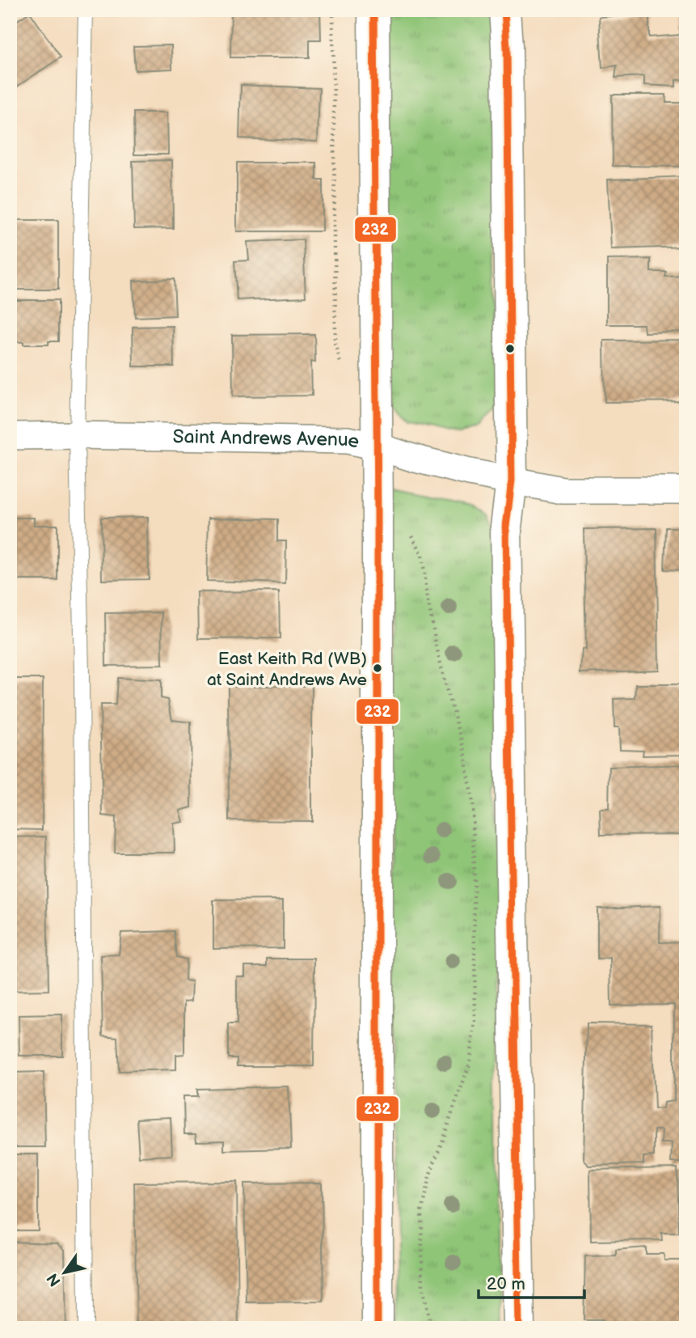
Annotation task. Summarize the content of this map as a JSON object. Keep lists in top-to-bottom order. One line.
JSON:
{"streets":{"street":["Saint Andrews Avenue"]},"places":["East Keith Rd (WB) at Saint Andrews Ave"],"lines":["transit line 232"],"scale_bar":"20 m","north":"bottom left"}
